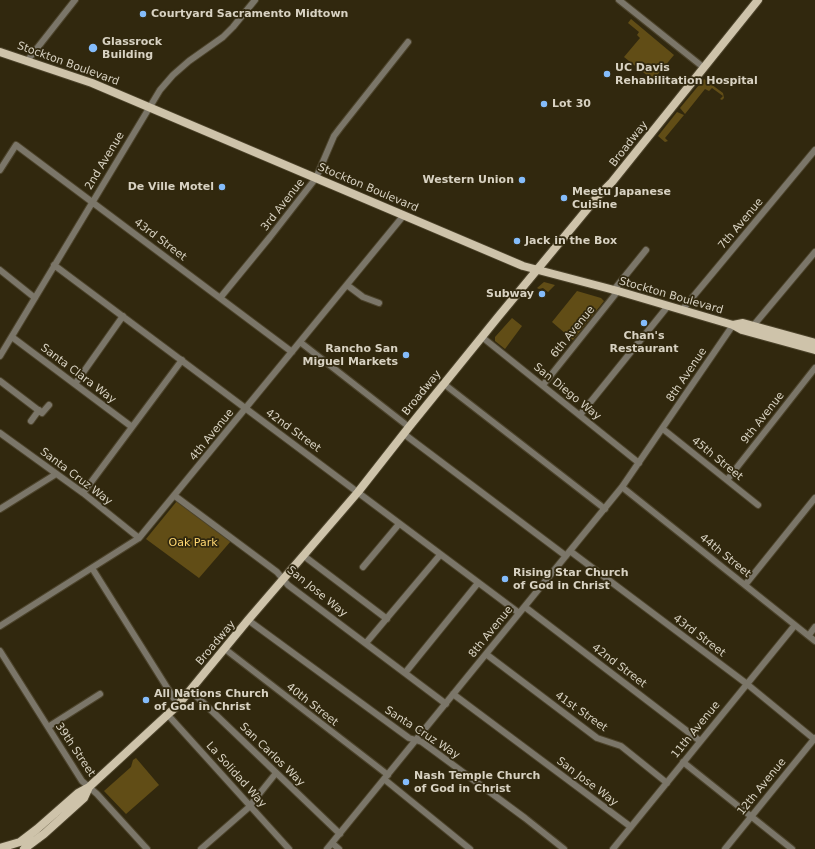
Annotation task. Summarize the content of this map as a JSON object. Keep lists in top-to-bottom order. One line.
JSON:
{"streets":{"main road":["Stockton Boulevard","Broadway"],"street":["2nd Avenue","3rd Avenue","7th Avenue","43rd Street","6th Avenue","Santa Clara Way","8th Avenue","San Diego Way","9th Avenue","42nd Street","4th Avenue","45th Street","Santa Cruz Way","44th Street","San Jose Way","40th Street","41st Street","11th Avenue","39th Street","San Carlos Way","La Solidad Way","12th Avenue"]},"crossings":[["Stockton Boulevard","Broadway"],["Stockton Boulevard","2nd Avenue"],["Stockton Boulevard","3rd Avenue"],["Stockton Boulevard","7th Avenue"],["Stockton Boulevard","6th Avenue"],["Stockton Boulevard","8th Avenue"],["Stockton Boulevard","4th Avenue"],["Broadway","43rd Street"],["Broadway","San Diego Way"],["Broadway","42nd Street"],["Broadway","Santa Cruz Way"],["Broadway","San Jose Way"],["Broadway","40th Street"],["Broadway","39th Street"],["Broadway","San Carlos Way"],["Broadway","La Solidad Way"],["2nd Avenue","43rd Street"],["2nd Avenue","Santa Clara Way"],["2nd Avenue","42nd Street"],["3rd Avenue","43rd Street"],["43rd Street","8th Avenue"],["43rd Street","4th Avenue"],["43rd Street","11th Avenue"],["43rd Street","12th Avenue"],["6th Avenue","San Diego Way"],["8th Avenue","San Diego Way"],["8th Avenue","42nd Street"],["8th Avenue","45th Street"],["8th Avenue","Santa Cruz Way"],["8th Avenue","44th Street"],["8th Avenue","San Jose Way"],["8th Avenue","40th Street"],["8th Avenue","41st Street"],["8th Avenue","San Carlos Way"],["9th Avenue","45th Street"],["42nd Street","4th Avenue"],["42nd Street","11th Avenue"],["4th Avenue","Santa Cruz Way"],["4th Avenue","San Jose Way"],["44th Street","11th Avenue"],["San Jose Way","11th Avenue"],["41st Street","11th Avenue"]],"parks":["Oak Park"],"places":["Courtyard Sacramento Midtown","Glassrock Building","UC Davis Rehabilitation Hospital","Lot 30","Western Union","De Ville Motel","Meetu Japanese Cuisine","Jack in the Box","Subway","Chan's Restaurant","Rancho San Miguel Markets","Rising Star Church of God in Christ","All Nations Church of God in Christ","Nash Temple Church of God in Christ"]}
